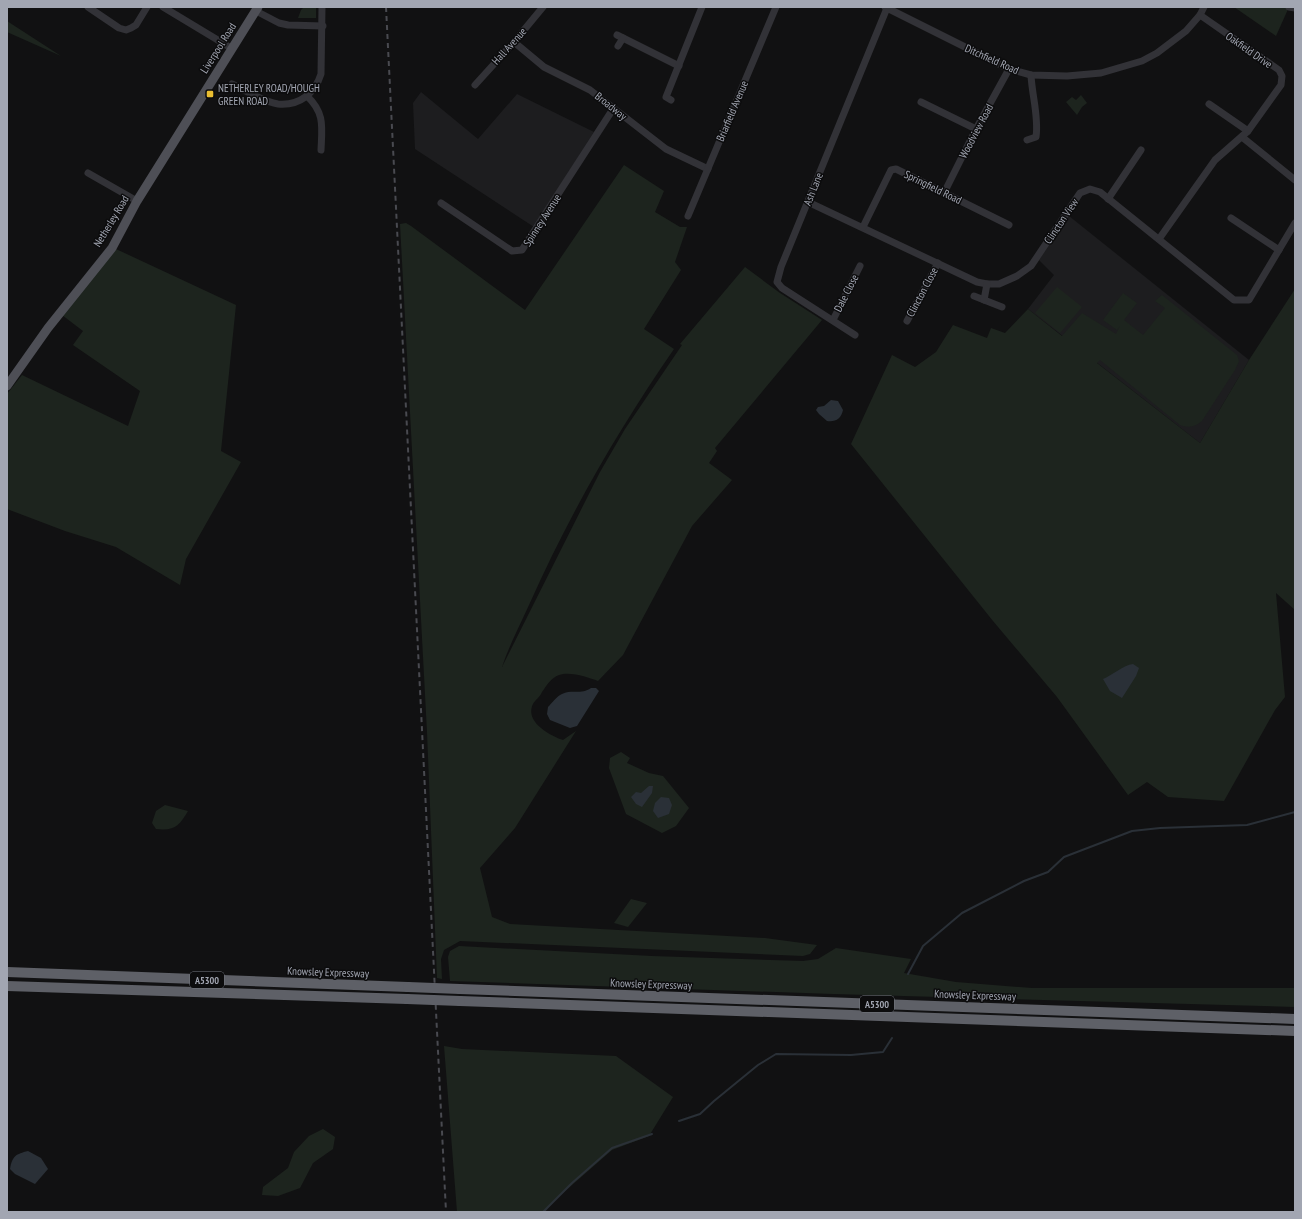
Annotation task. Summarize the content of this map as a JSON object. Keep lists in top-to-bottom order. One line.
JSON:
{"streets":{"highway":["Knowsley Expressway","A5300"],"main road":["Liverpool Road","Netherley Road"],"street":["Hall Avenue","Oakfield Drive","Ditchfield Road","Broadway","Briarfield Avenue","Woodview Road","Springfield Road","Ash Lane","Spinney Avenue","Clincton View","Clincton Close","Dale Close"]},"crossings":[["Hall Avenue","Broadway"],["Liverpool Road","Netherley Road"],["Oakfield Drive","Ditchfield Road"],["Oakfield Drive","Clincton View"],["Ditchfield Road","Woodview Road"],["Ditchfield Road","Ash Lane"],["Broadway","Briarfield Avenue"],["Broadway","Spinney Avenue"],["Woodview Road","Springfield Road"],["Springfield Road","Clincton View"],["Ash Lane","Clincton View"],["Ash Lane","Dale Close"],["Clincton View","Clincton Close"]],"places":{"transit":["NETHERLEY ROAD/HOUGH GREEN ROAD"]}}
